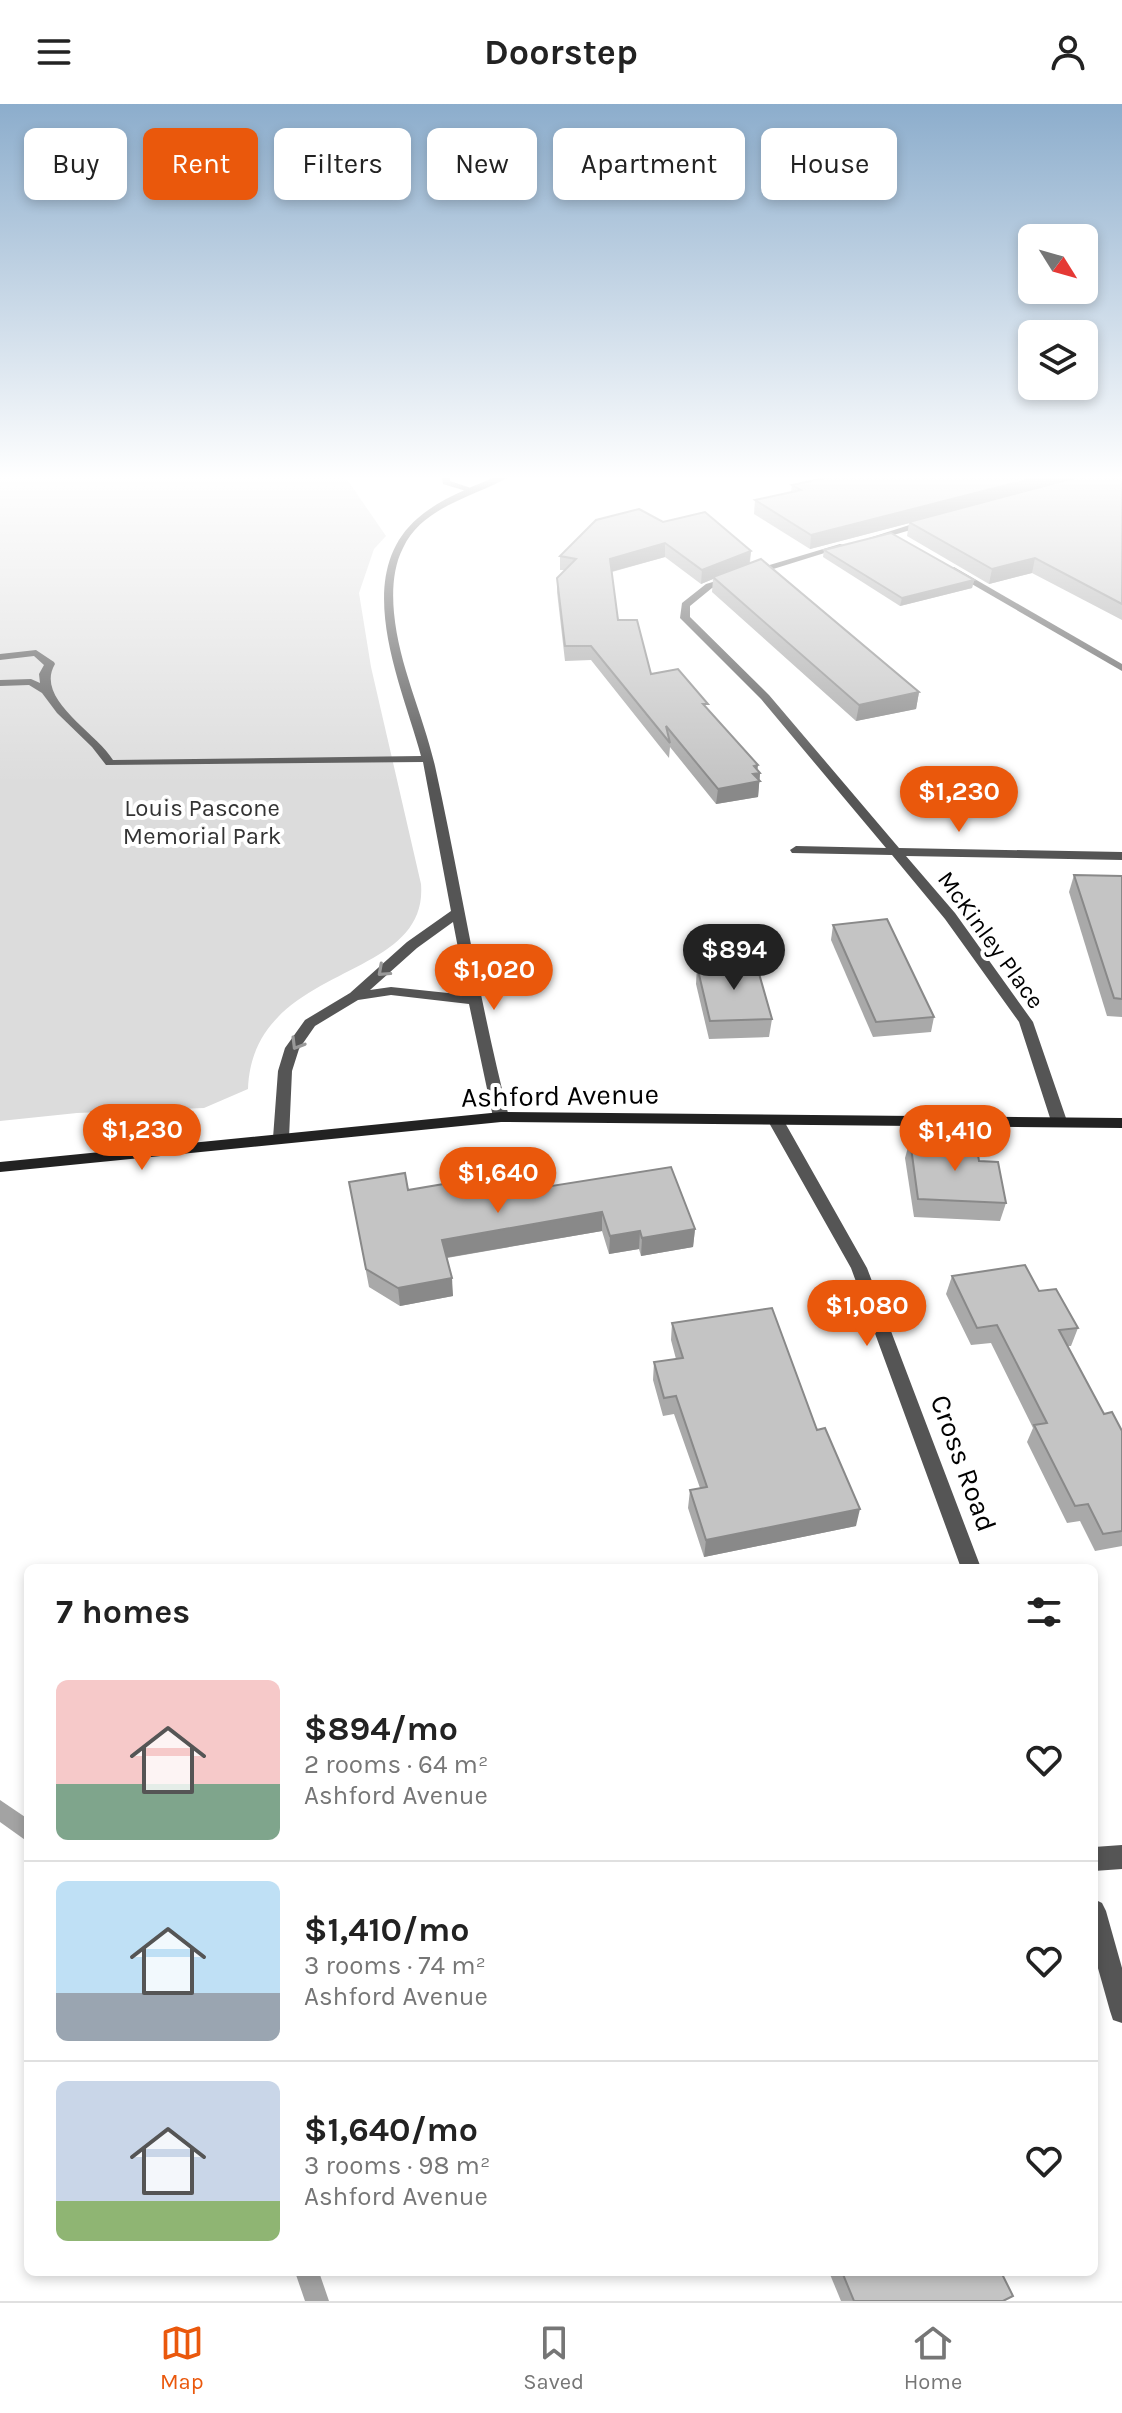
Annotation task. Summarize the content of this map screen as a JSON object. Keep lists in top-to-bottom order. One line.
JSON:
{"streets":{"main road":["Ashford Avenue"],"street":["McKinley Place","Cross Road"]},"crossings":[["McKinley Place","Ashford Avenue"],["Ashford Avenue","Cross Road"]],"parks":["Louis Pascone Memorial Park"],"north":"bottom right","page":{"header":"Doorstep","chip":["Buy","Rent","Filters","New","Apartment","House"],"price":["$1,230","$894","$1,020","$1,230","$1,410","$1,640","$1,080"],"heading":"7 homes","list":[{"name":"$894/mo","note":"2 rooms · 64 m² · Ashford Avenue"},{"name":"$1,410/mo","note":"3 rooms · 74 m² · Ashford Avenue"},{"name":"$1,640/mo","note":"3 rooms · 98 m² · Ashford Avenue"}],"tabs":["Map","Saved","Home"]}}
